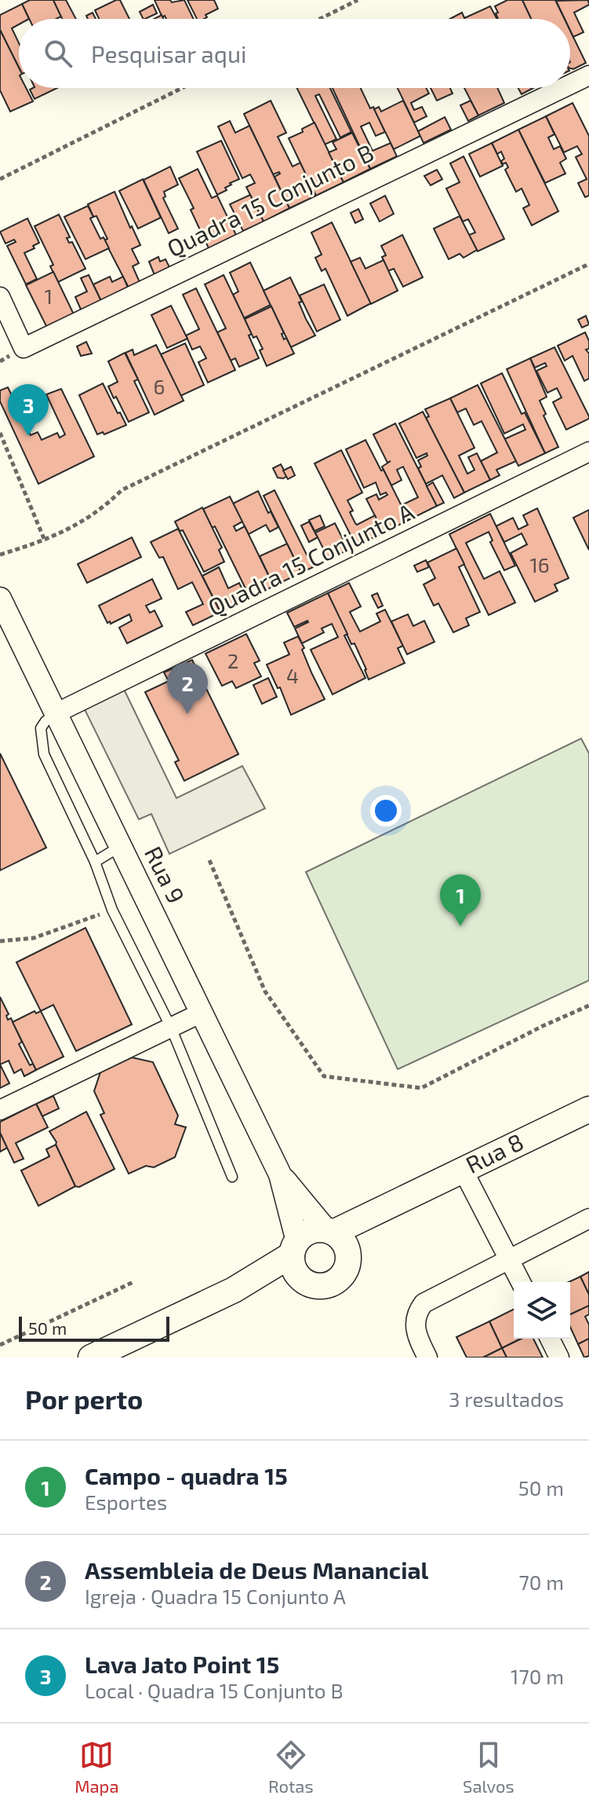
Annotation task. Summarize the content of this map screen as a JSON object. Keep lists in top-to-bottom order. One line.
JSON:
{"streets":{"main road":["Rua 8"],"street":["Quadra 15 Conjunto B","Quadra 15 Conjunto A","Rua 9"]},"crossings":[["Quadra 15 Conjunto A","Rua 9"]],"house_numbers":["1","6","16","2","4"],"scale_bar":"50 m","page":{"search":"Pesquisar aqui","pins":["3","2","1"],"scale":"50 m","heading":["Por perto","3 resultados"],"list":[{"mark":"1","name":"Campo - quadra 15","note":"Esportes","value":"50 m"},{"mark":"2","name":"Assembleia de Deus Manancial","note":"Igreja · Quadra 15 Conjunto A","value":"70 m"},{"mark":"3","name":"Lava Jato Point 15","note":"Local · Quadra 15 Conjunto B","value":"170 m"}],"nav":["Mapa","Rotas","Salvos"]}}
